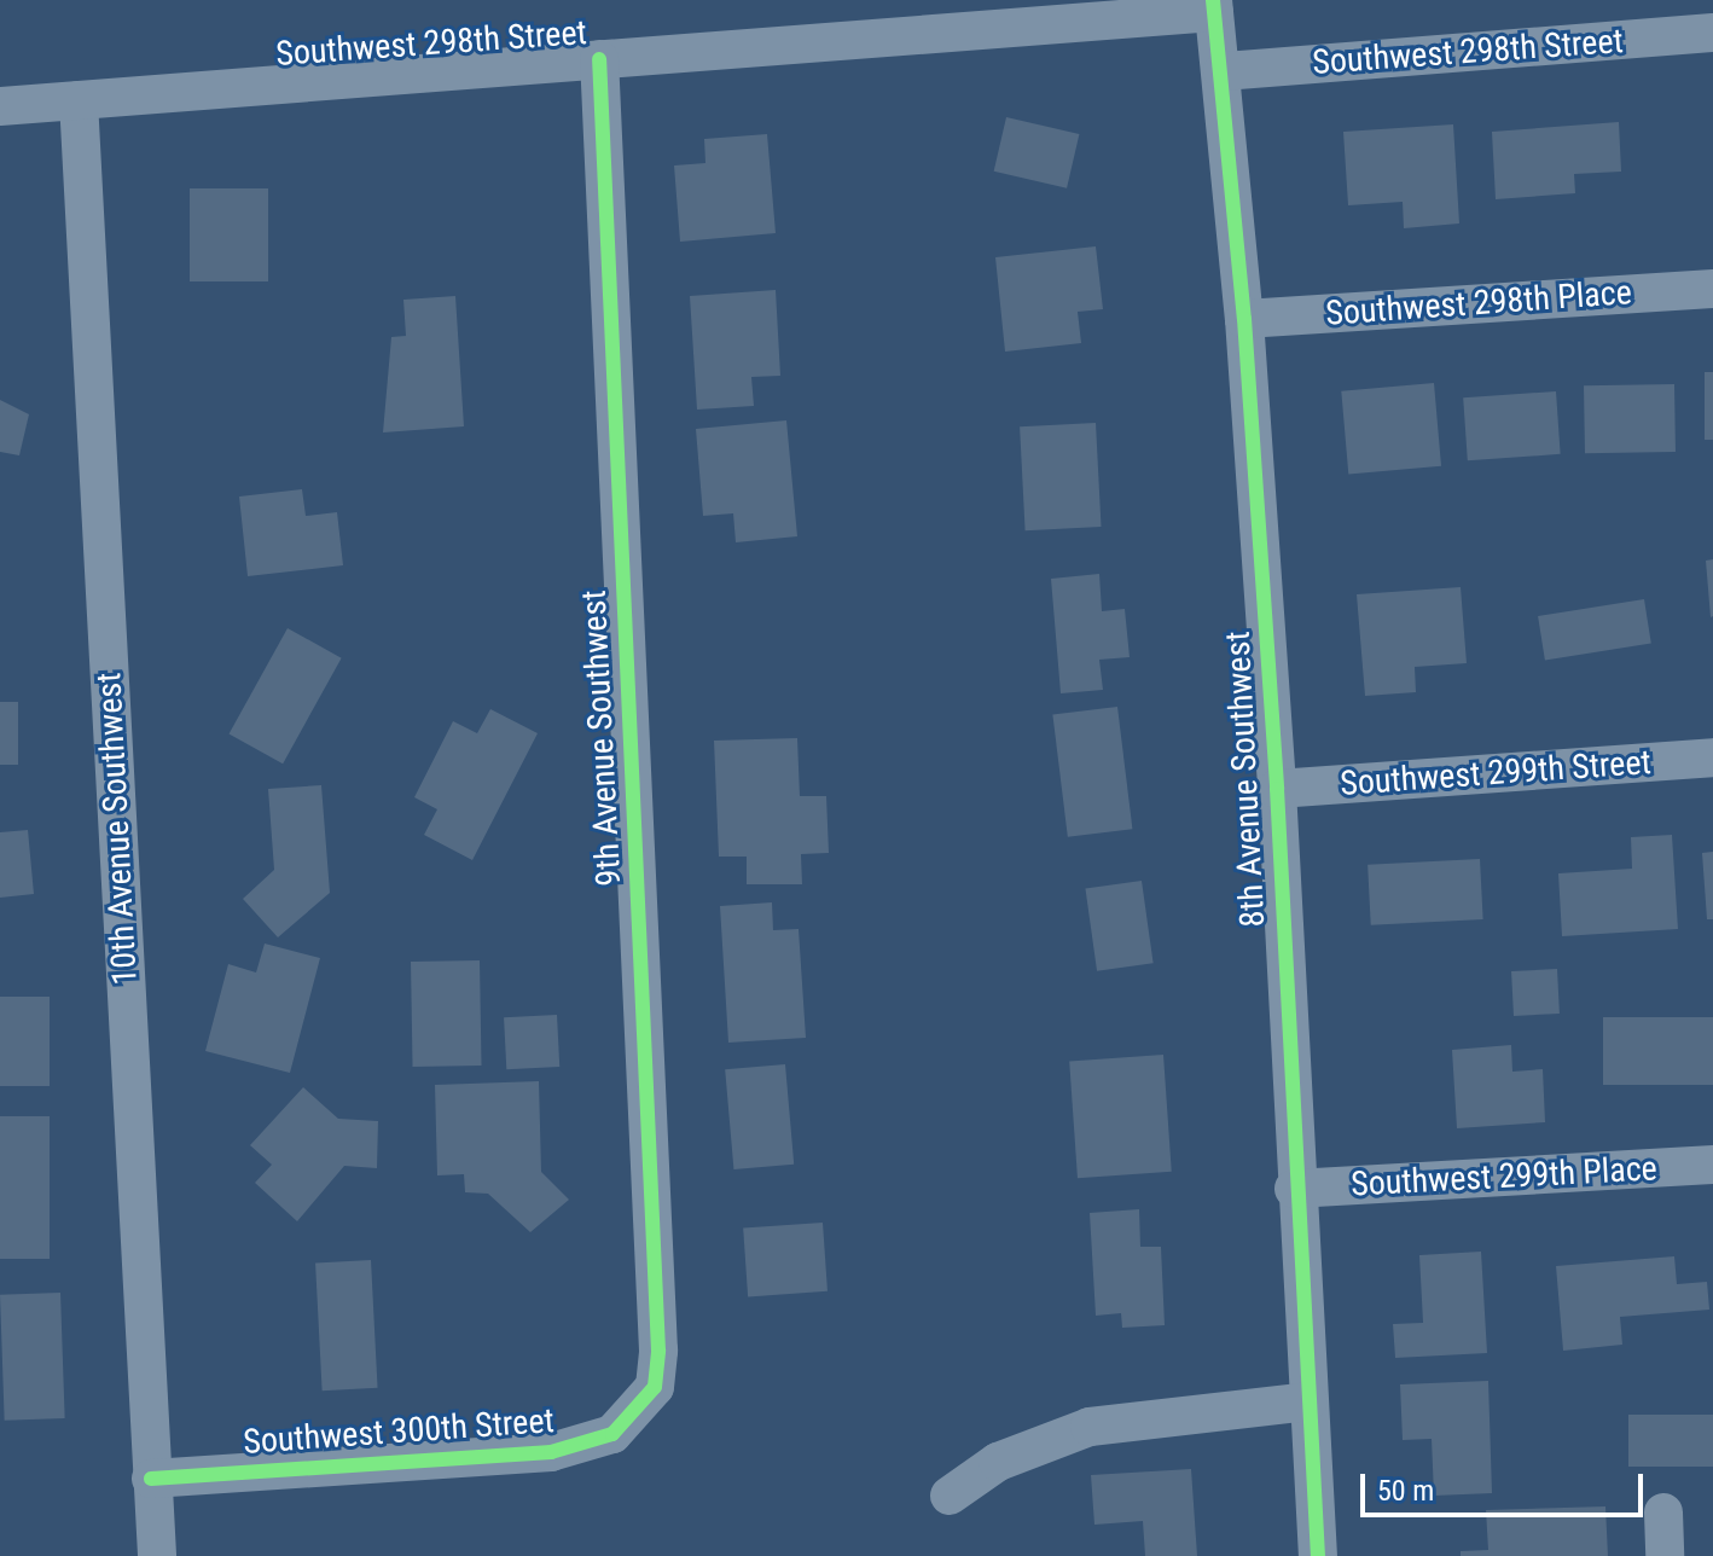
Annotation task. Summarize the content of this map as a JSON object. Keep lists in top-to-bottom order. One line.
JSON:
{"streets":{"street":["Southwest 298th Street","Southwest 298th Place","9th Avenue Southwest","Southwest 299th Street","8th Avenue Southwest","10th Avenue Southwest","Southwest 299th Place","Southwest 300th Street"]},"crossings":[["Southwest 298th Street","9th Avenue Southwest"],["Southwest 298th Street","8th Avenue Southwest"],["Southwest 298th Street","10th Avenue Southwest"],["Southwest 298th Place","8th Avenue Southwest"],["9th Avenue Southwest","Southwest 300th Street"],["Southwest 299th Street","8th Avenue Southwest"],["8th Avenue Southwest","Southwest 299th Place"],["10th Avenue Southwest","Southwest 300th Street"]],"scale_bar":"50 m"}
